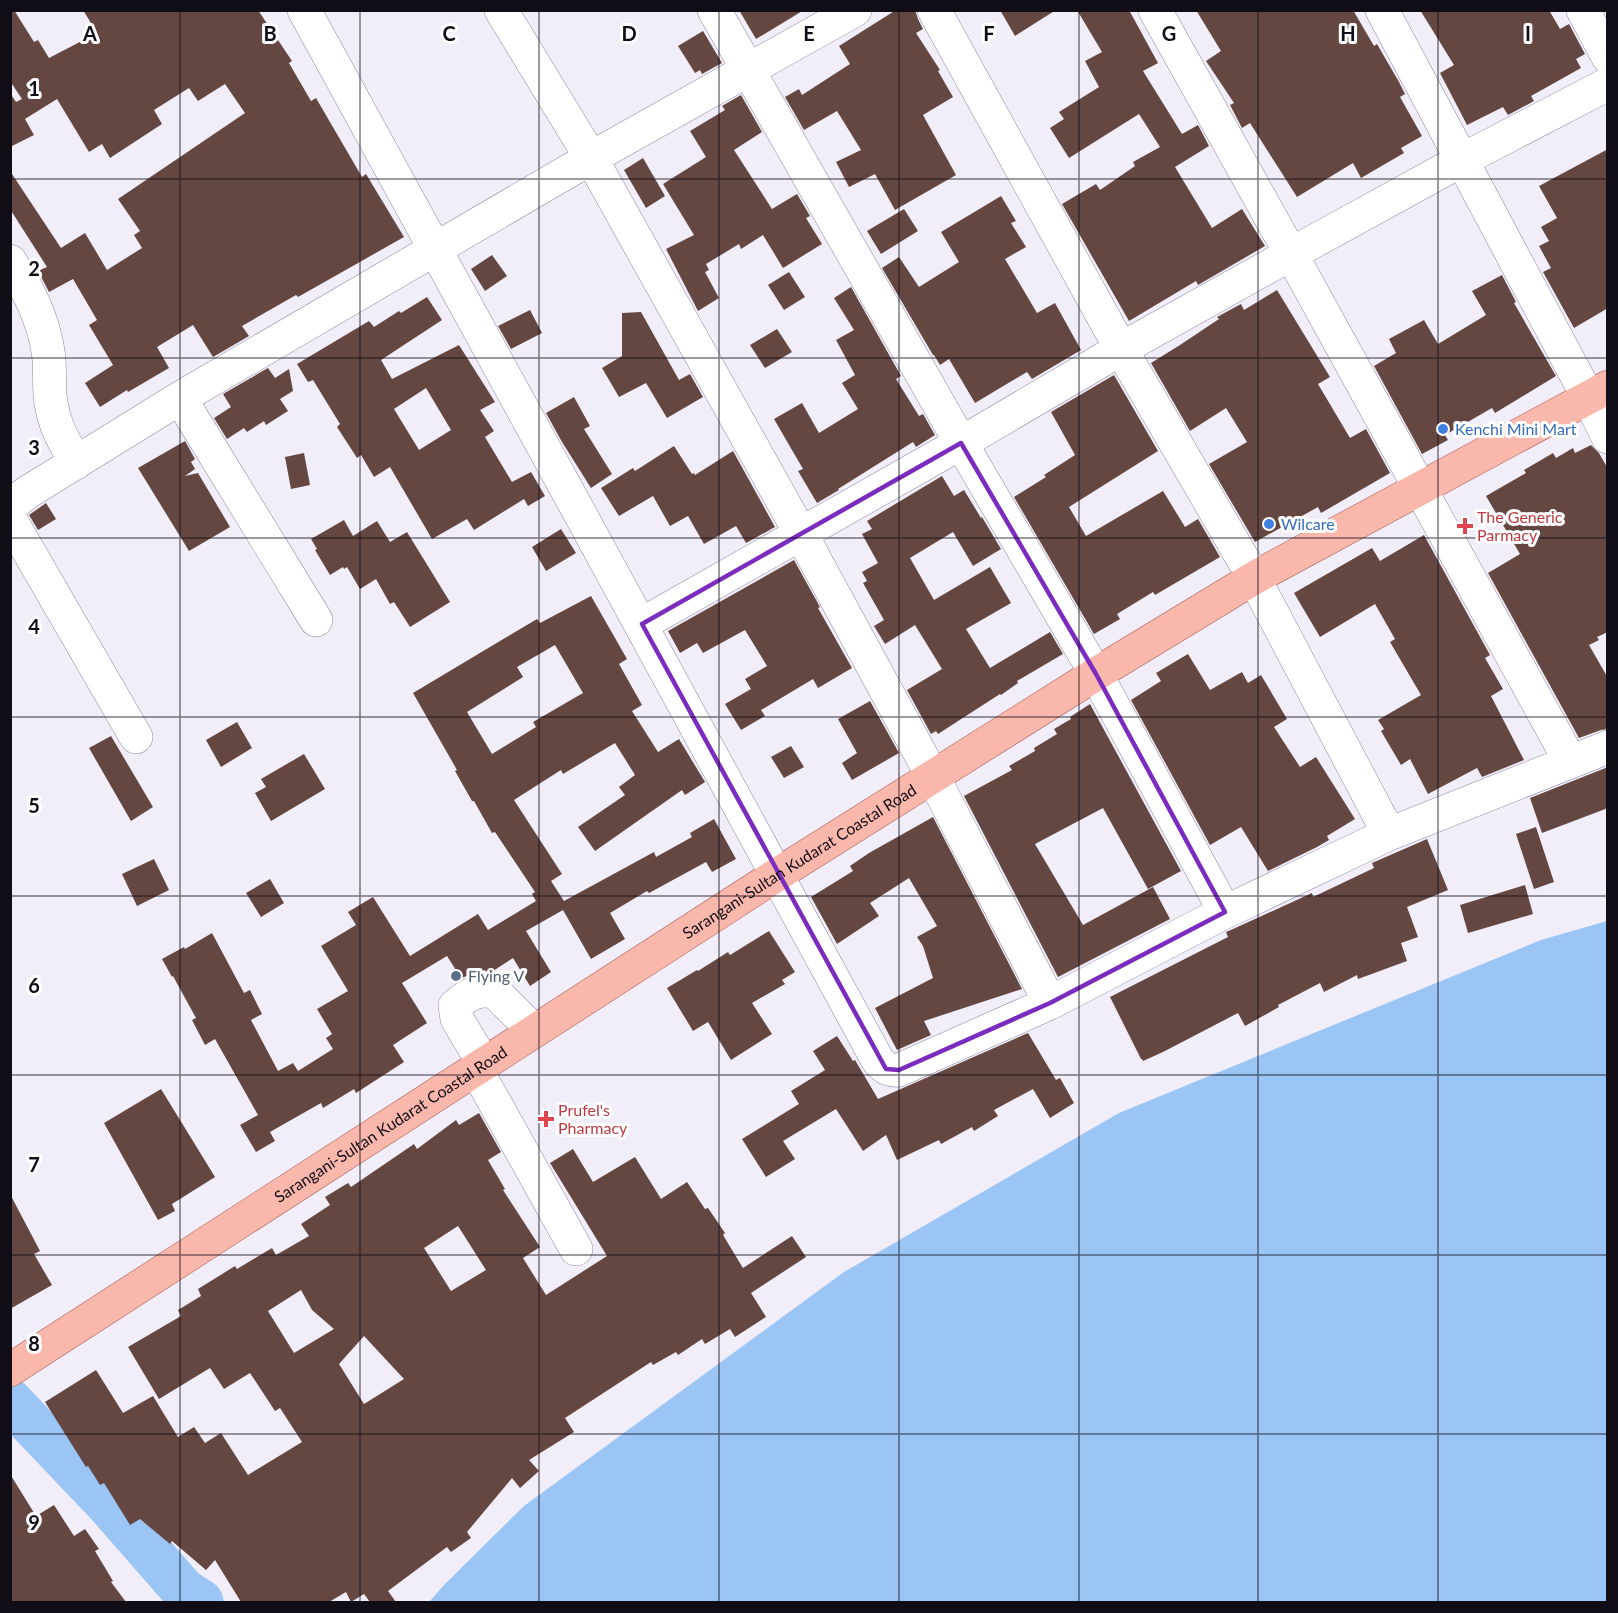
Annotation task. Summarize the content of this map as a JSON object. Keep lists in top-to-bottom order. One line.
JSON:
{"streets":{"main road":["Sarangani-Sultan Kudarat Coastal Road"]},"places":{"other":["Kenchi Mini Mart","Wilcare","Flying V"],"health":["The Generic Parmacy","Prufel's Pharmacy"]},"grid":{"columns":["A","B","C","D","E","F","G","H","I"],"rows":["1","2","3","4","5","6","7","8","9"]}}
